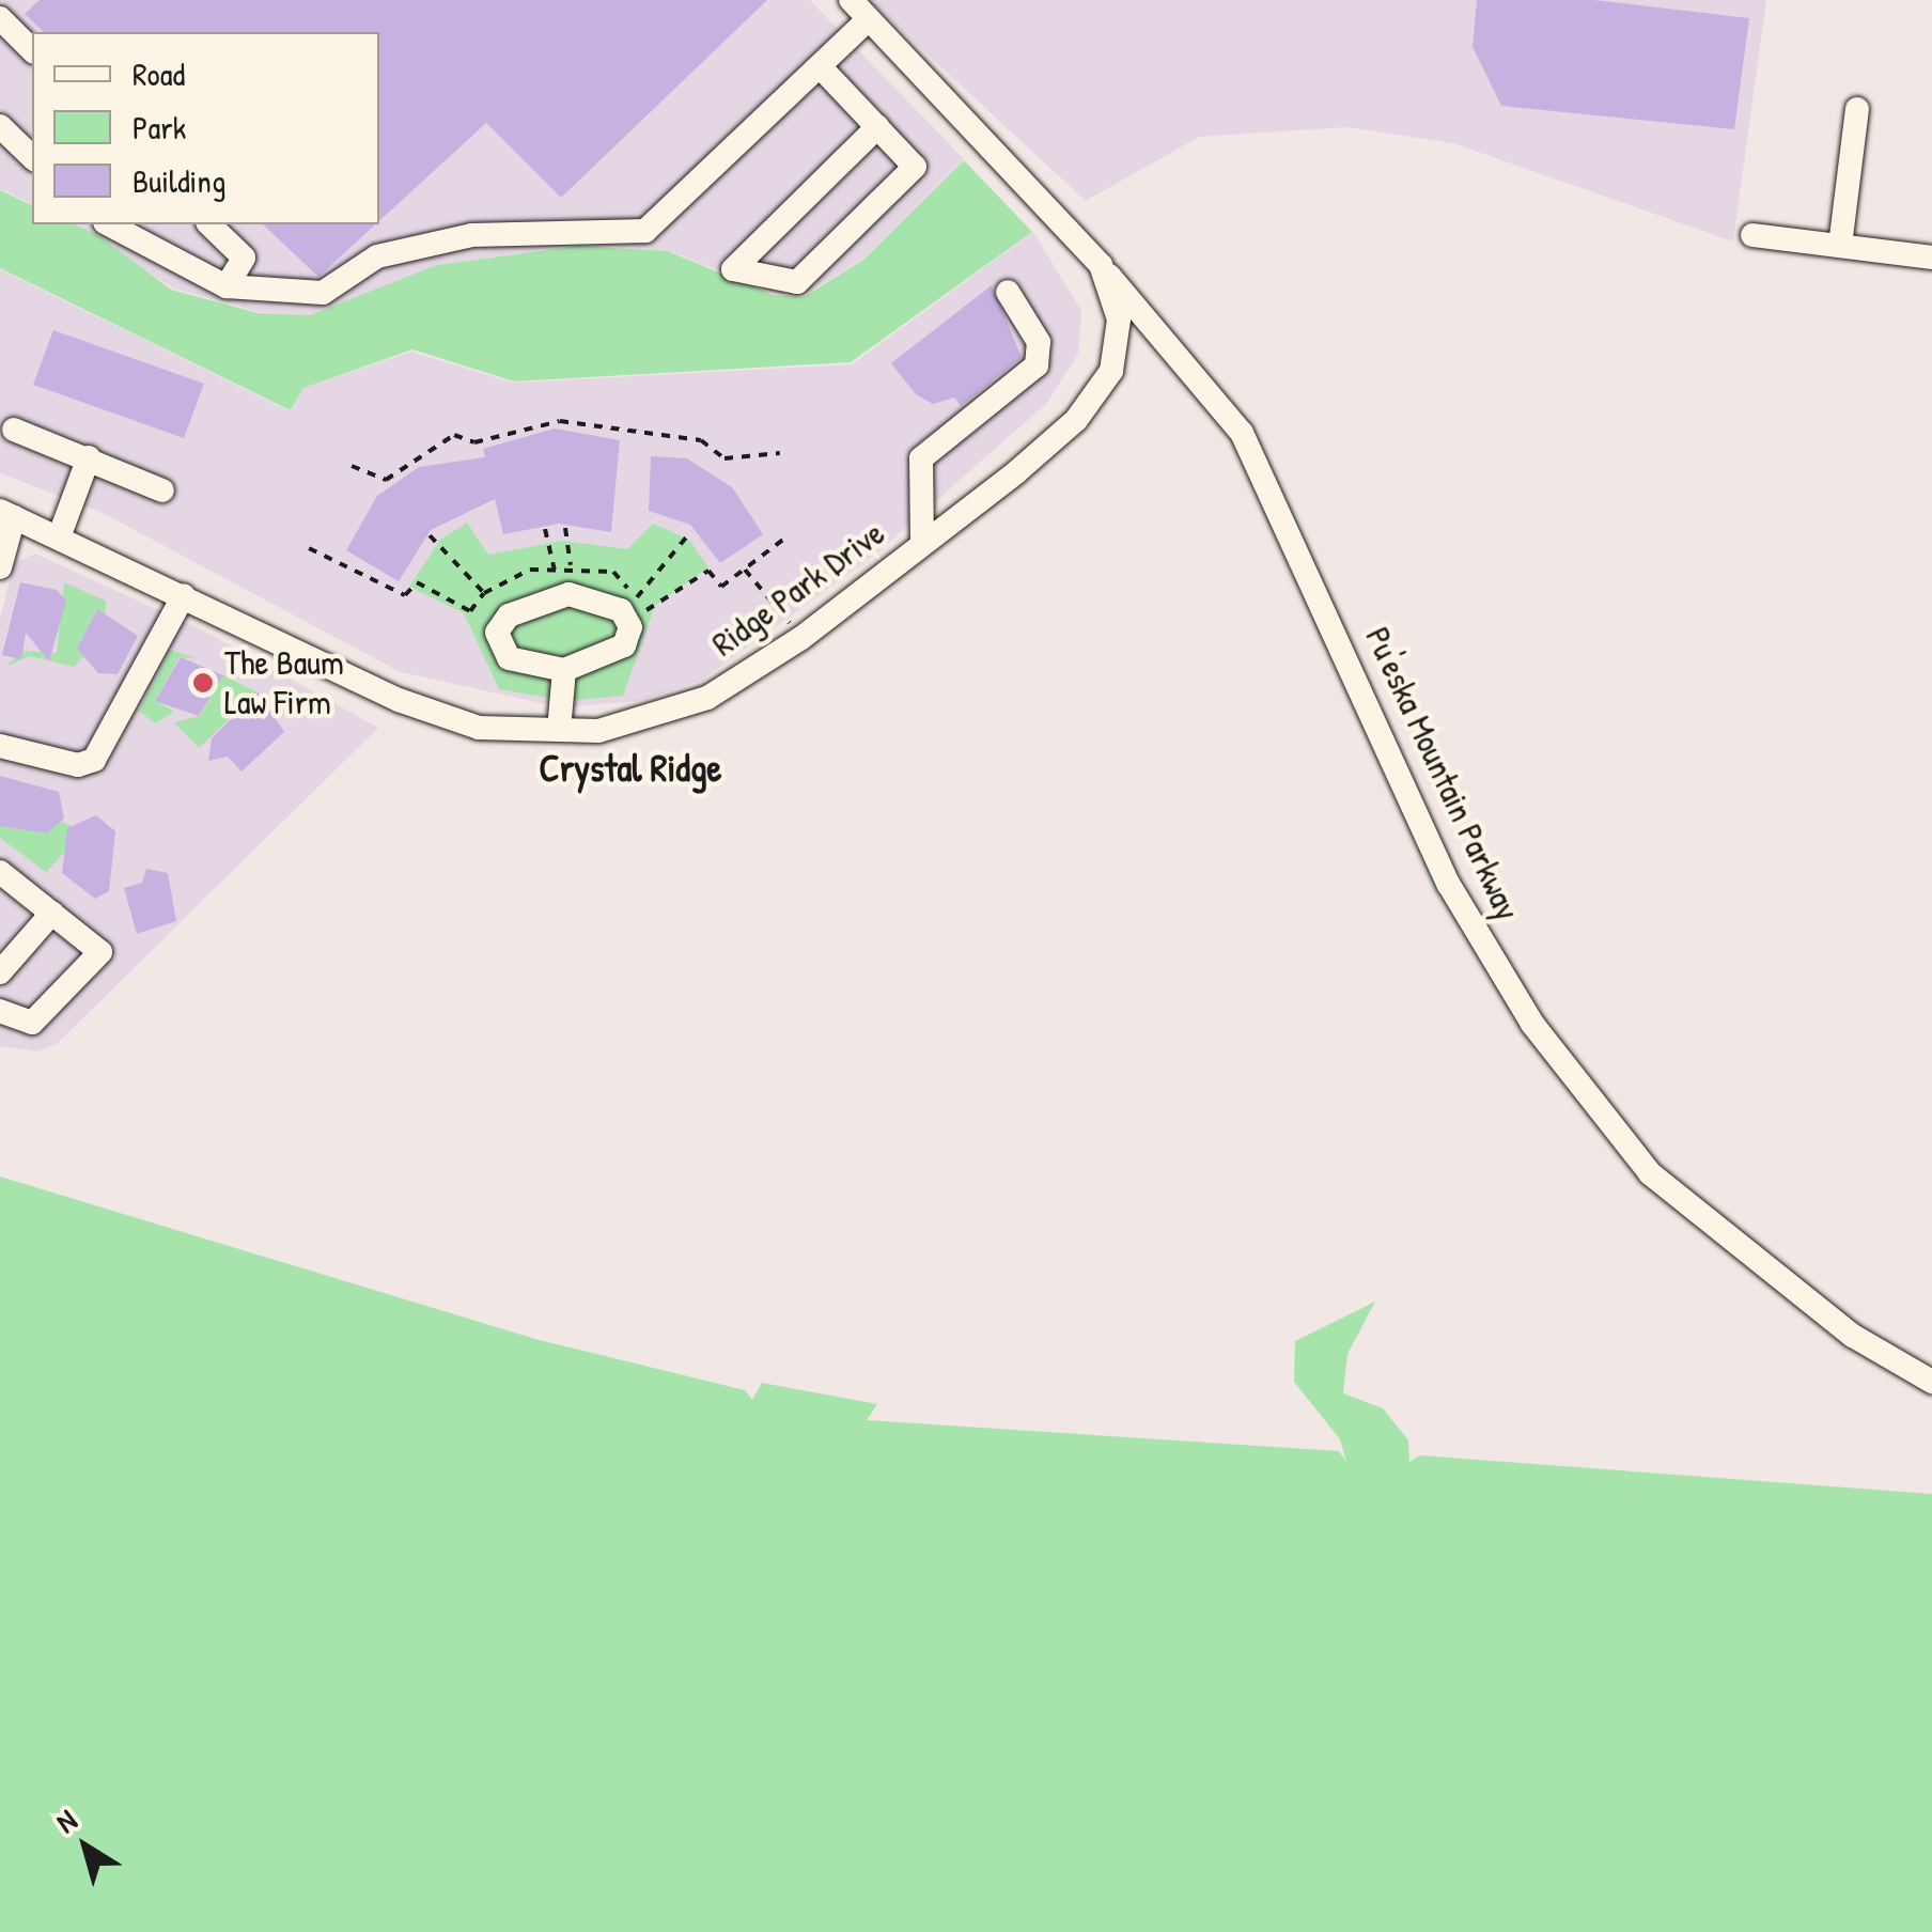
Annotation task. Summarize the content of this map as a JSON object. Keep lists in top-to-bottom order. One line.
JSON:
{"streets":{"street":["Ridge Park Drive","Pu'eska Mountain Parkway"]},"crossings":[["Ridge Park Drive","Pu'eska Mountain Parkway"]],"districts":["Crystal Ridge"],"places":["The Baum Law Firm"],"legend":["Road","Park","Building"],"north":"top left"}
